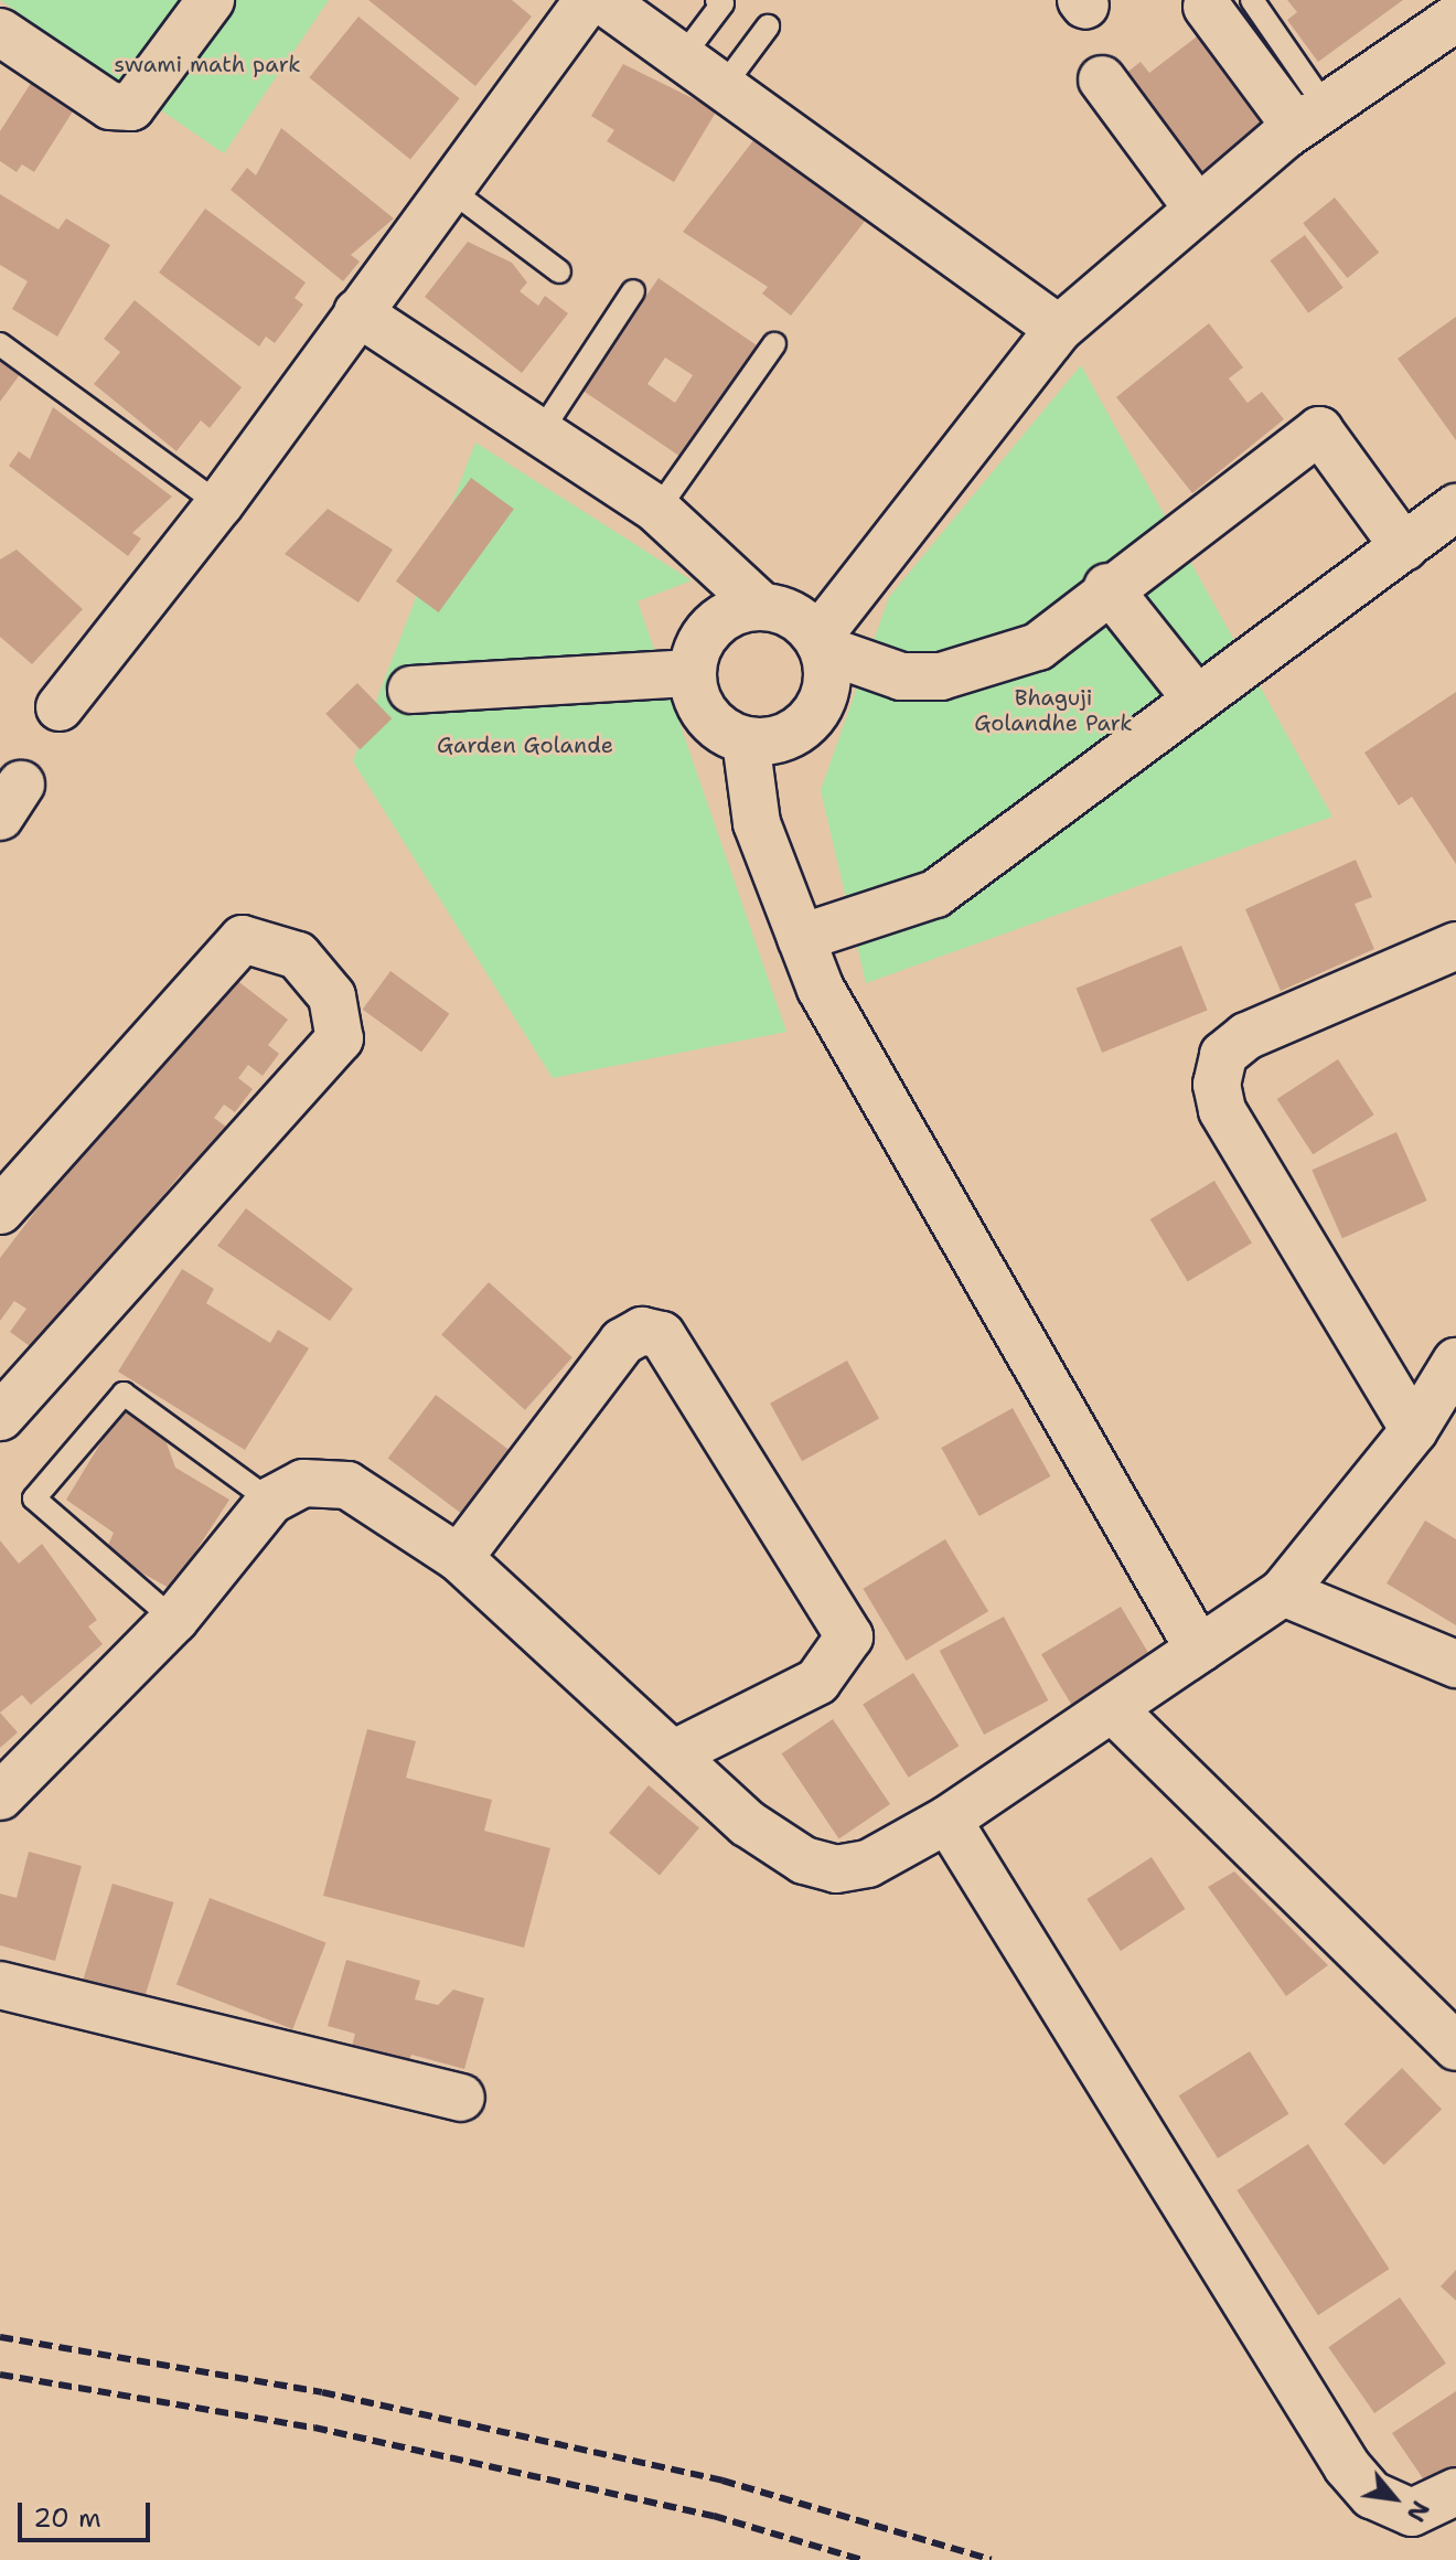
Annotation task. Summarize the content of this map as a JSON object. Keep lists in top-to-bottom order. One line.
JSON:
{"parks":["swami math park","Bhaguji Golandhe Park","Garden Golande"],"scale_bar":"20 m","north":"bottom right"}
